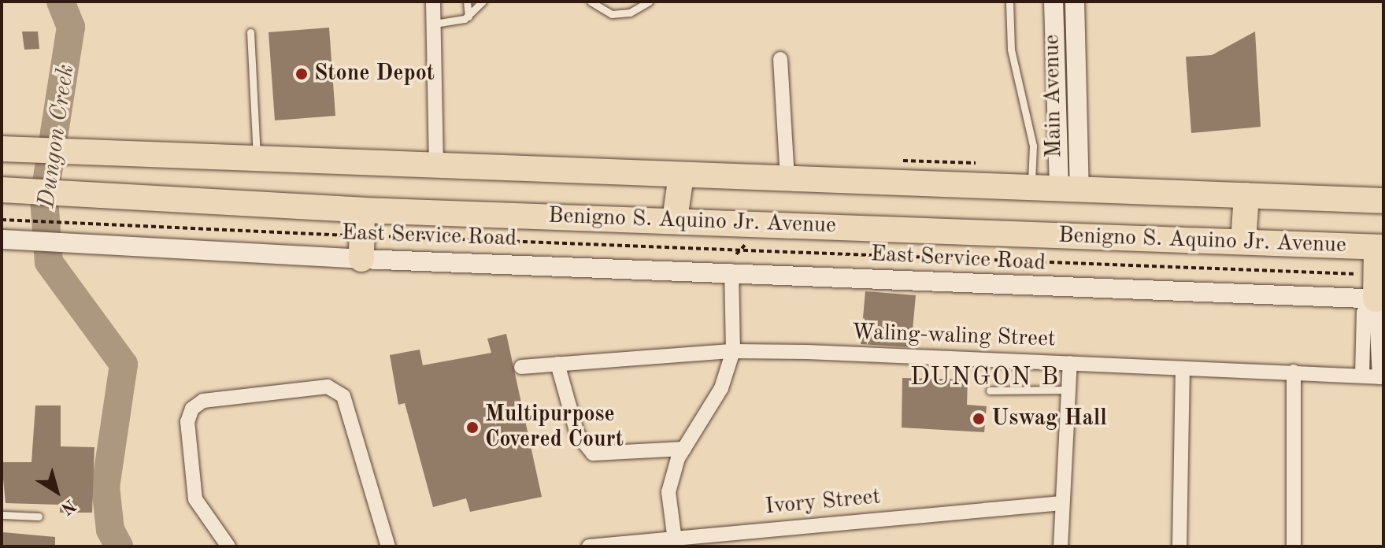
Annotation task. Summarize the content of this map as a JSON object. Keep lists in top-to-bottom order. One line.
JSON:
{"streets":{"highway":["Benigno S. Aquino Jr. Avenue"],"street":["Main Avenue","East Service Road","Waling-waling Street","Ivory Street"]},"crossings":[["Main Avenue","Benigno S. Aquino Jr. Avenue"]],"districts":["DUNGON B"],"water":["Dungon Creek"],"places":["Stone Depot","Uswag Hall","Multipurpose Covered Court"],"north":"bottom right"}
